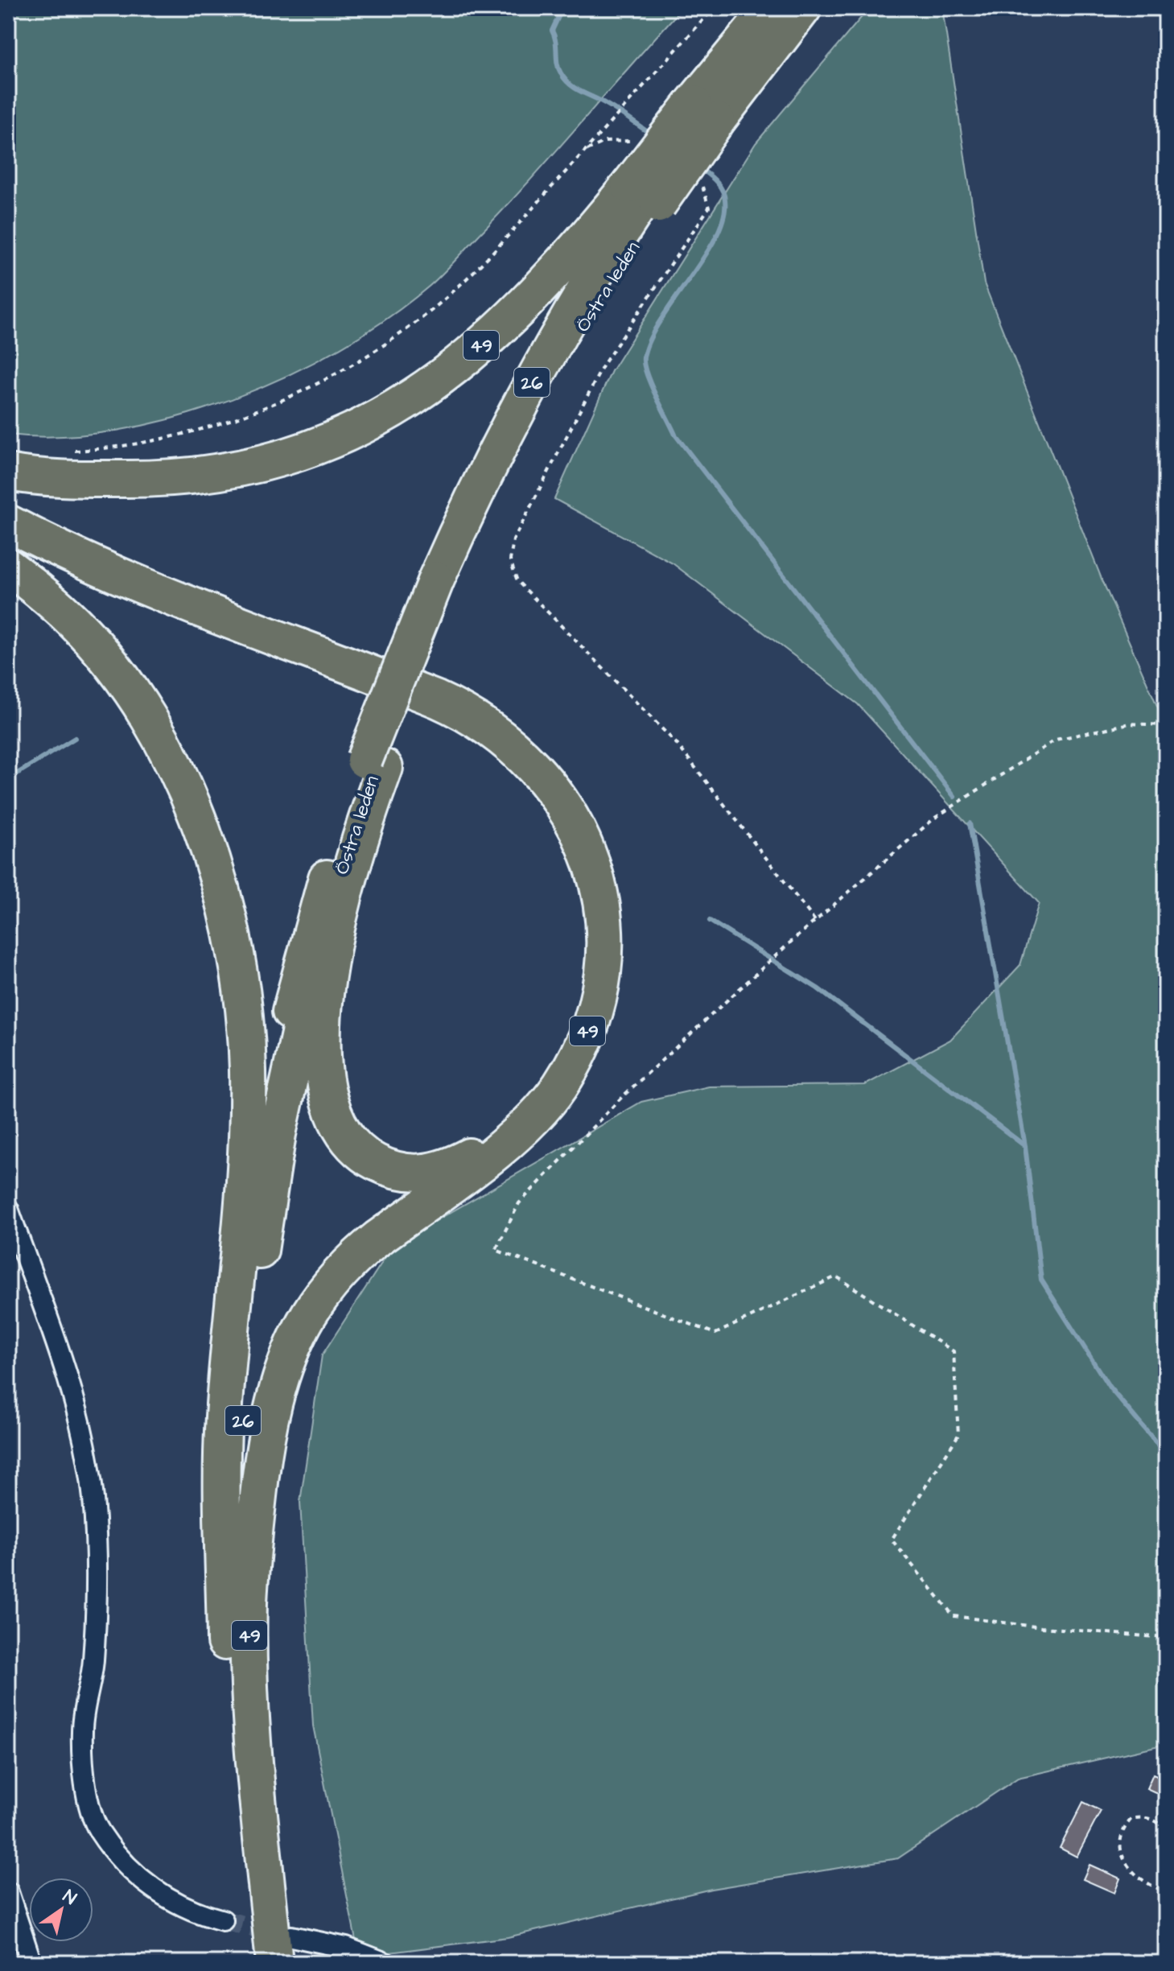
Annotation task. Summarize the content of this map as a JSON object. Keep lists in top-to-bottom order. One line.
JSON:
{"streets":{"highway":["Östra leden","49","26"]},"crossings":[["Östra leden","49"],["Östra leden","26"],["49","26"]],"north":"top right"}
